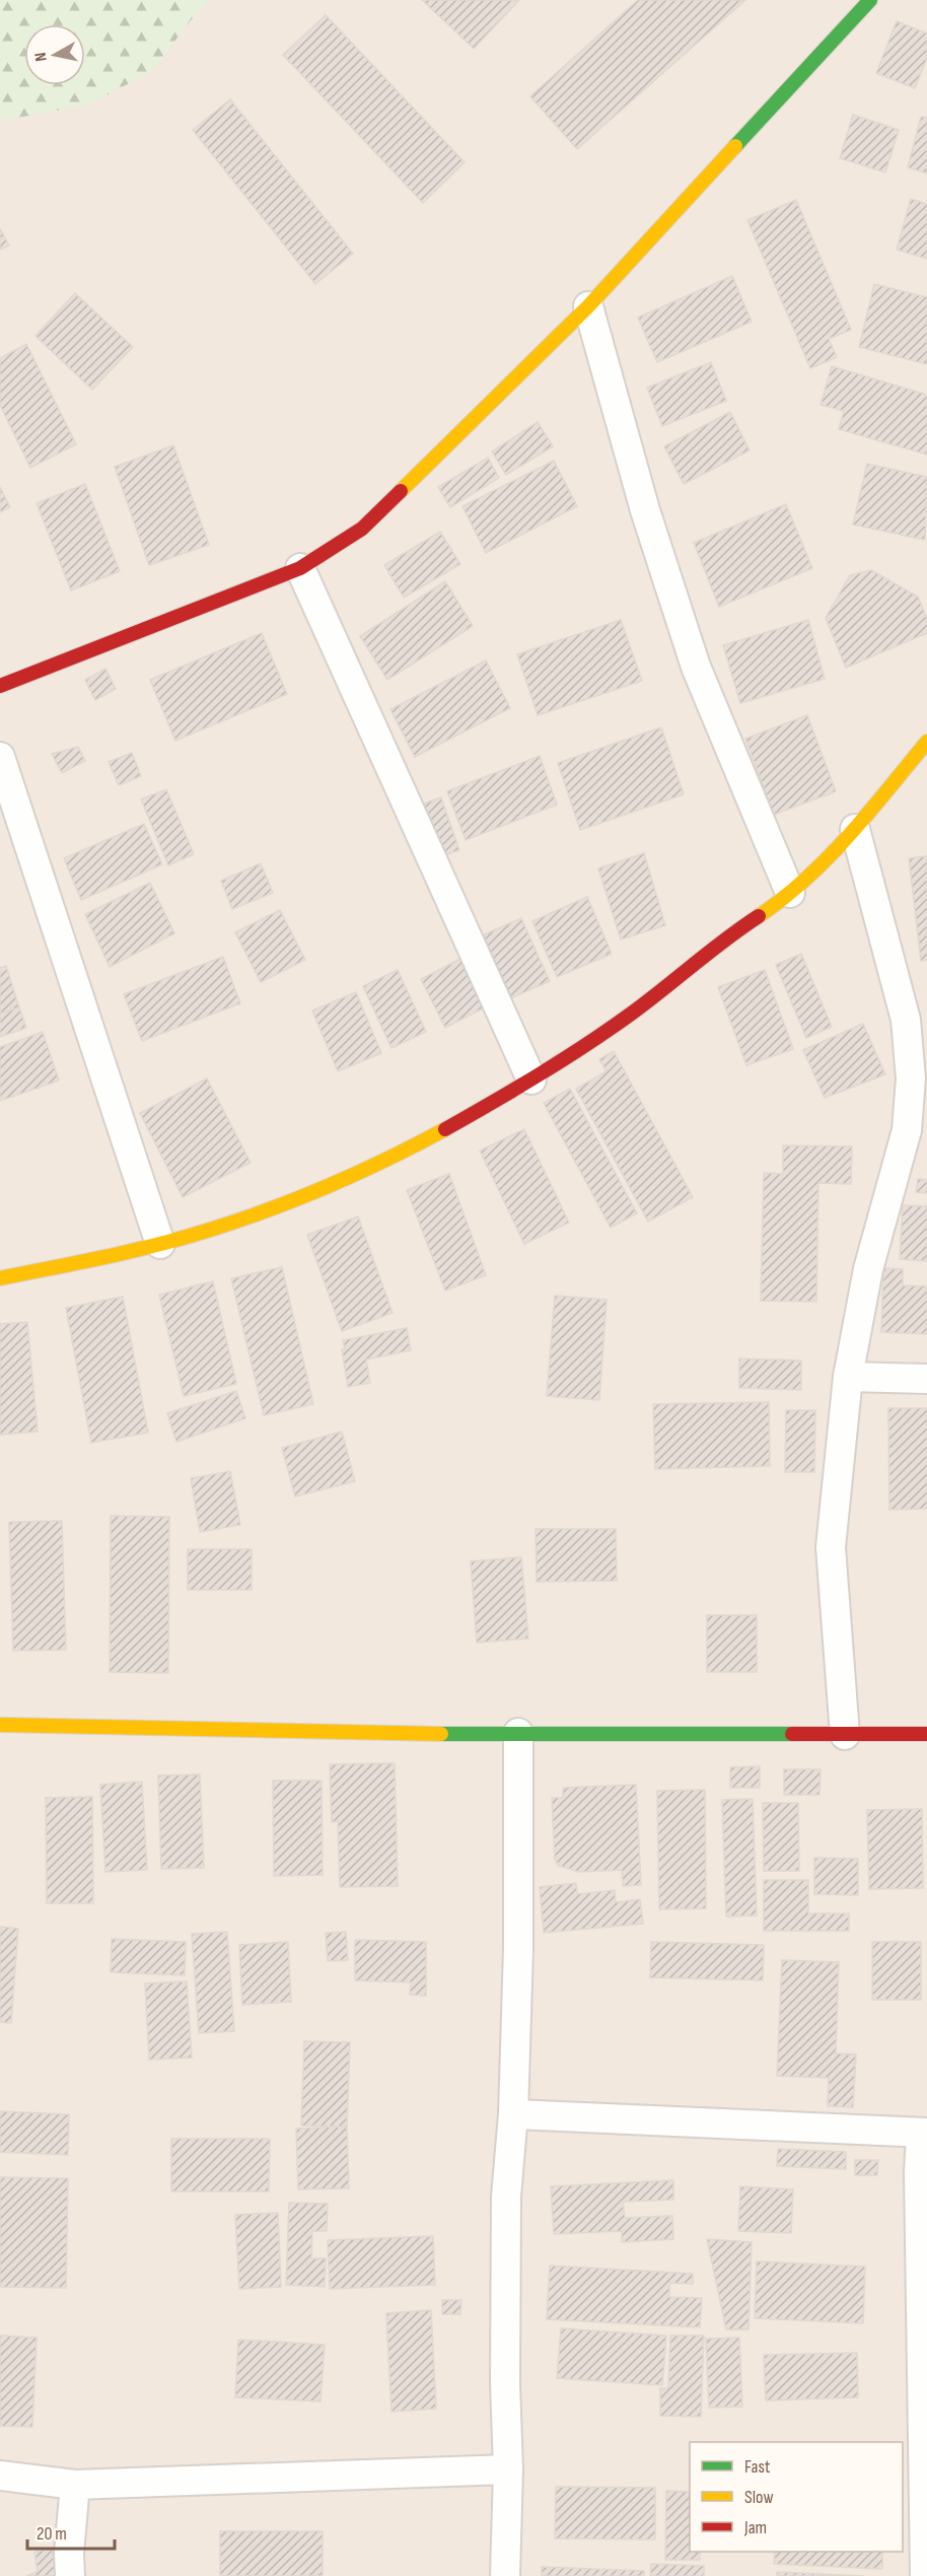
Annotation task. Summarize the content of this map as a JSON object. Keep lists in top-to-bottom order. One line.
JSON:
{"legend":["Fast","Slow","Jam"],"scale_bar":"20 m","north":"left"}
